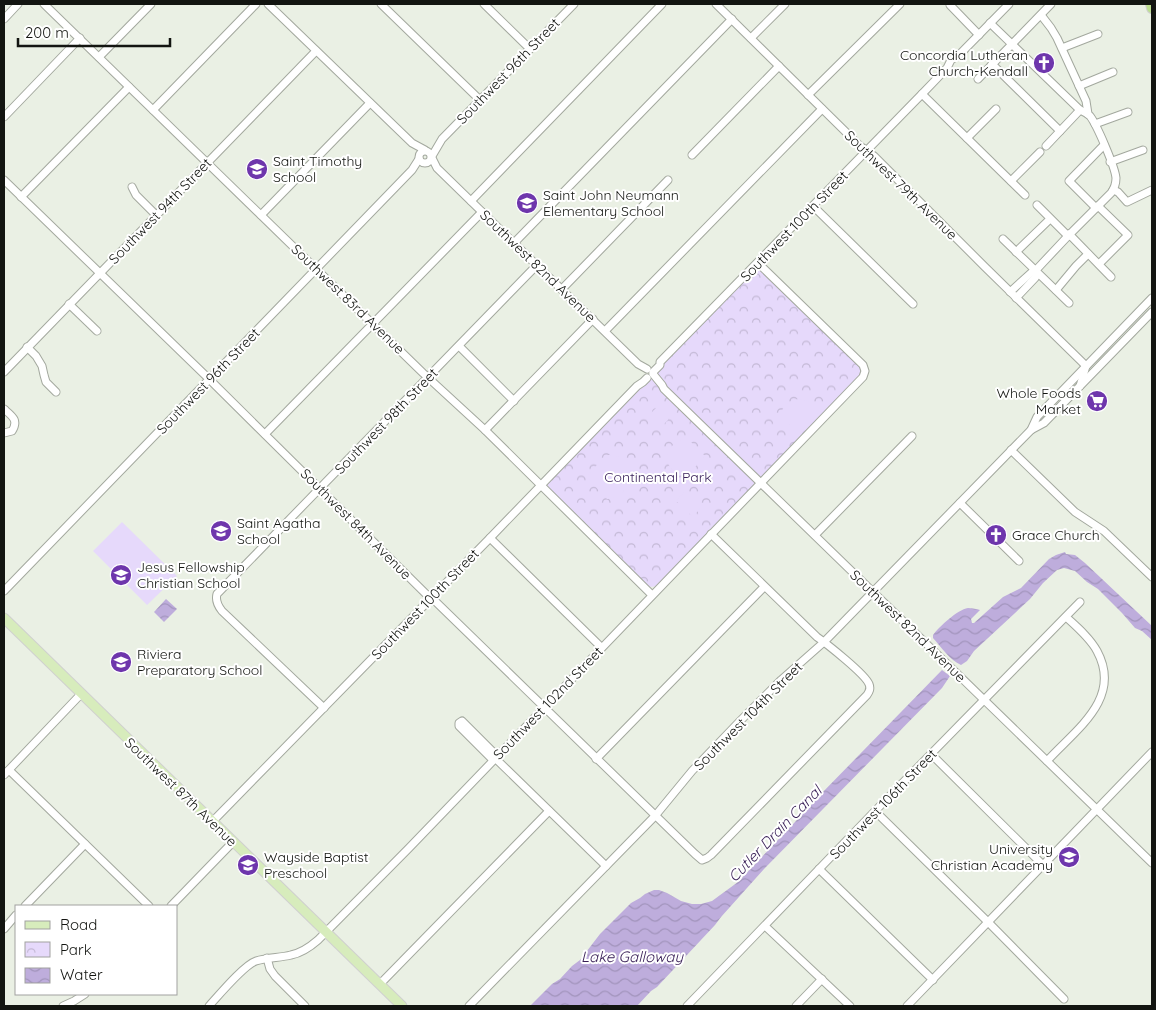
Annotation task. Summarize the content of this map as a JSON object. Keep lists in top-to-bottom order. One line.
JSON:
{"streets":{"main road":["Southwest 87th Avenue"],"street":["Southwest 96th Street","Southwest 79th Avenue","Southwest 94th Street","Southwest 100th Street","Southwest 82nd Avenue","Southwest 83rd Avenue","Southwest 98th Street","Southwest 84th Avenue","Southwest 102nd Street","Southwest 104th Street","Southwest 106th Street"]},"crossings":[["Southwest 96th Street","Southwest 82nd Avenue"],["Southwest 96th Street","Southwest 83rd Avenue"],["Southwest 96th Street","Southwest 84th Avenue"],["Southwest 79th Avenue","Southwest 100th Street"],["Southwest 79th Avenue","Southwest 104th Street"],["Southwest 94th Street","Southwest 82nd Avenue"],["Southwest 94th Street","Southwest 83rd Avenue"],["Southwest 94th Street","Southwest 84th Avenue"],["Southwest 100th Street","Southwest 82nd Avenue"],["Southwest 100th Street","Southwest 83rd Avenue"],["Southwest 100th Street","Southwest 98th Street"],["Southwest 100th Street","Southwest 84th Avenue"],["Southwest 100th Street","Southwest 102nd Street"],["Southwest 100th Street","Southwest 87th Avenue"],["Southwest 82nd Avenue","Southwest 98th Street"],["Southwest 82nd Avenue","Southwest 102nd Street"],["Southwest 82nd Avenue","Southwest 104th Street"],["Southwest 82nd Avenue","Southwest 106th Street"],["Southwest 83rd Avenue","Southwest 98th Street"],["Southwest 83rd Avenue","Southwest 102nd Street"],["Southwest 98th Street","Southwest 84th Avenue"],["Southwest 84th Avenue","Southwest 102nd Street"],["Southwest 84th Avenue","Southwest 104th Street"],["Southwest 102nd Street","Southwest 87th Avenue"]],"water":["Cutler Drain Canal","Lake Galloway"],"parks":["Continental Park"],"places":{"church":["Concordia Lutheran Church-Kendall","Grace Church"],"school or university":["Saint Timothy School","Saint John Neumann Elementary School","Saint Agatha School","Jesus Fellowship Christian School","Riviera Preparatory School","University Christian Academy","Wayside Baptist Preschool"],"supermarket":["Whole Foods Market"]},"legend":["Road","Park","Water"],"scale_bar":"200 m"}
